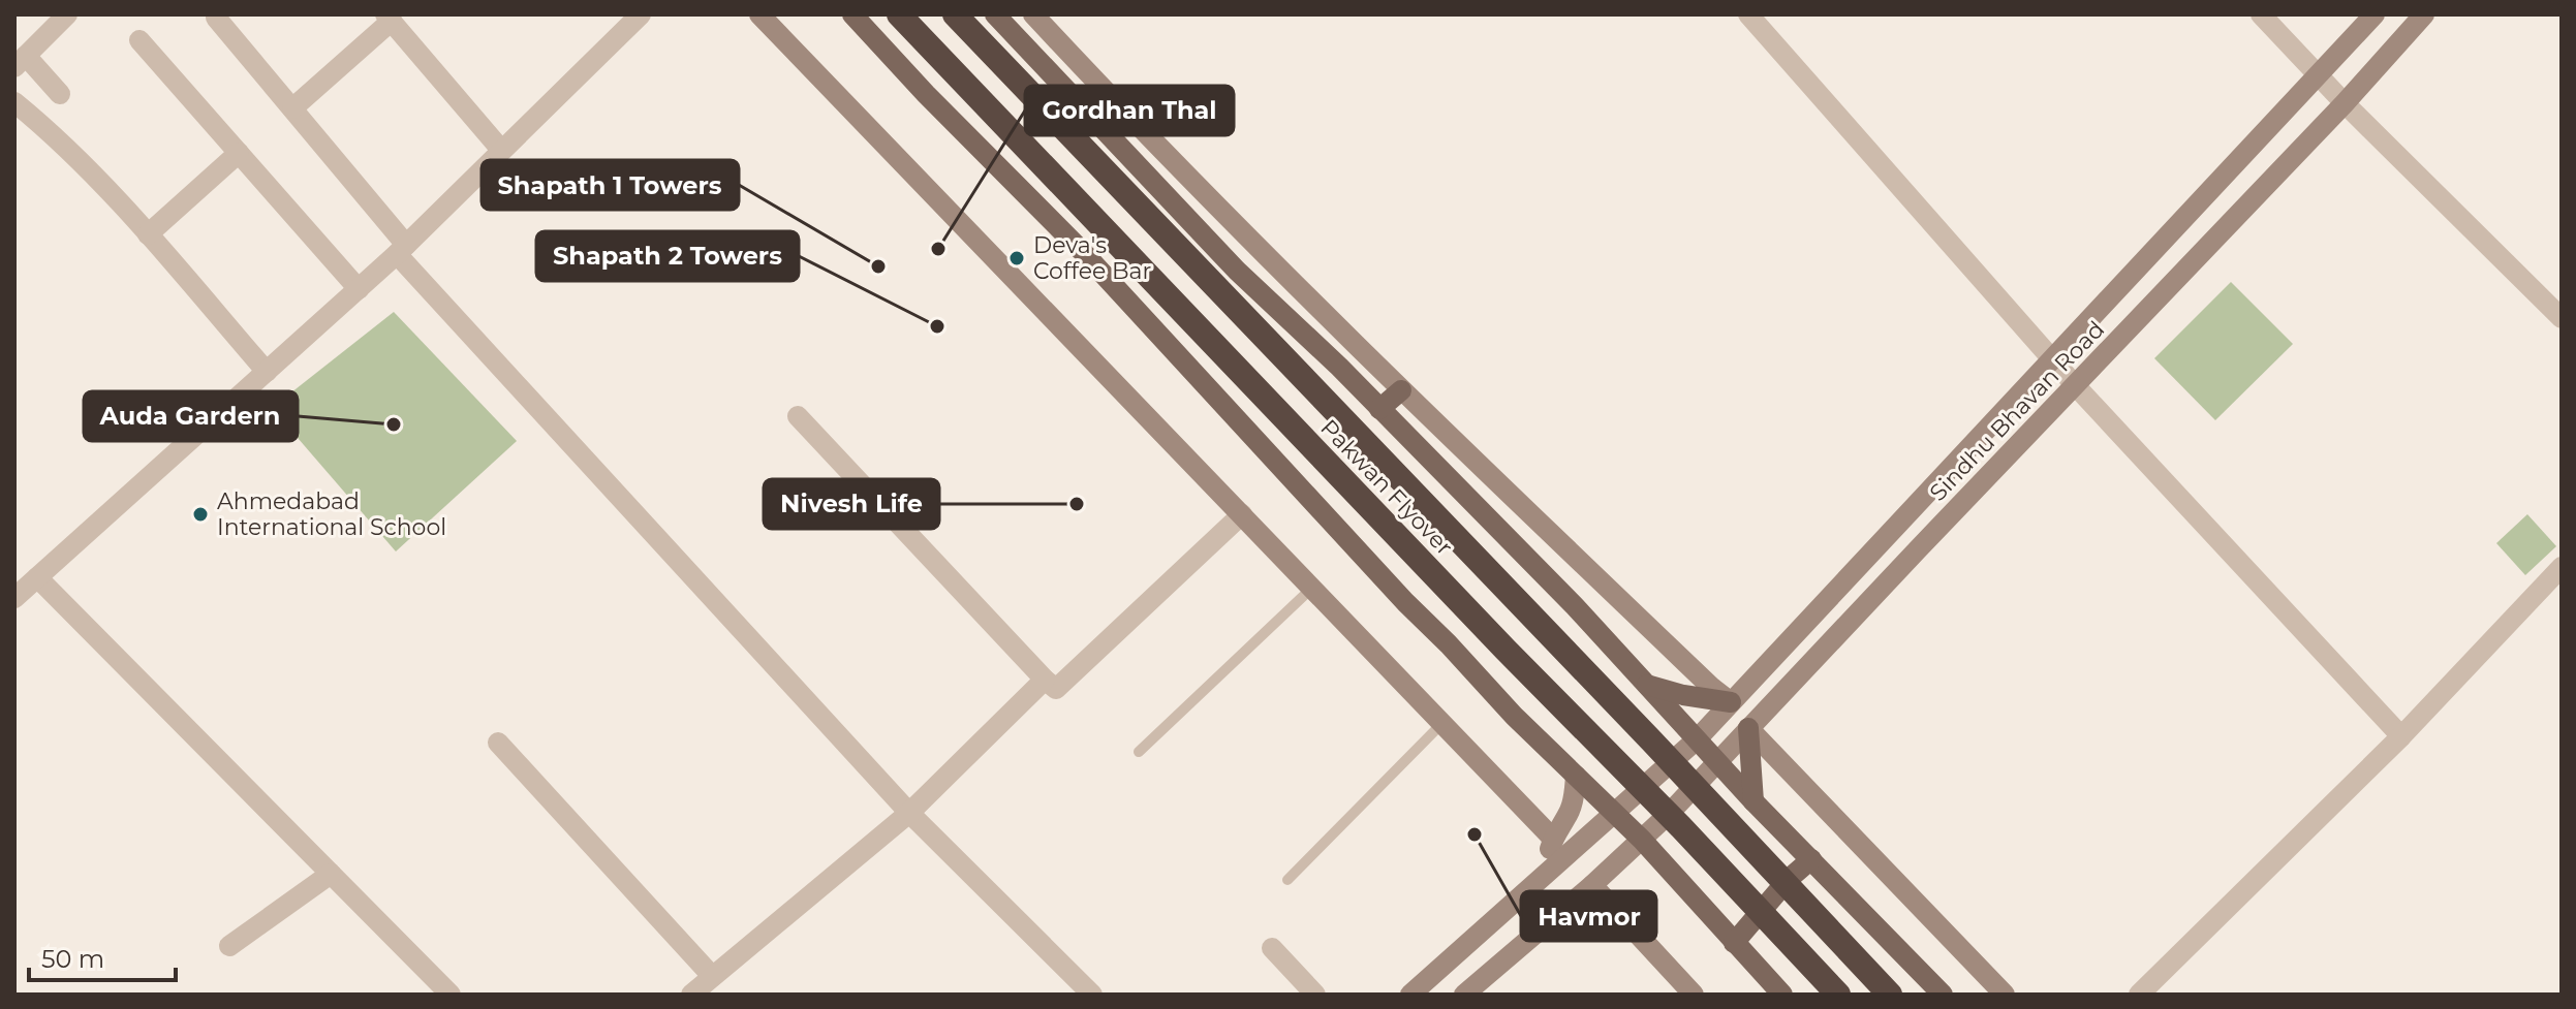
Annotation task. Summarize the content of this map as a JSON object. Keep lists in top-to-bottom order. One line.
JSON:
{"streets":{"highway":["Pakwan Flyover"],"main road":["Sindhu Bhavan Road"]},"places":["Gordhan Thal","Deva's Coffee Bar","Shapath 1 Towers","Shapath 2 Towers","Auda Gardern","Nivesh Life","Ahmedabad International School","Havmor"],"scale_bar":"50 m"}
